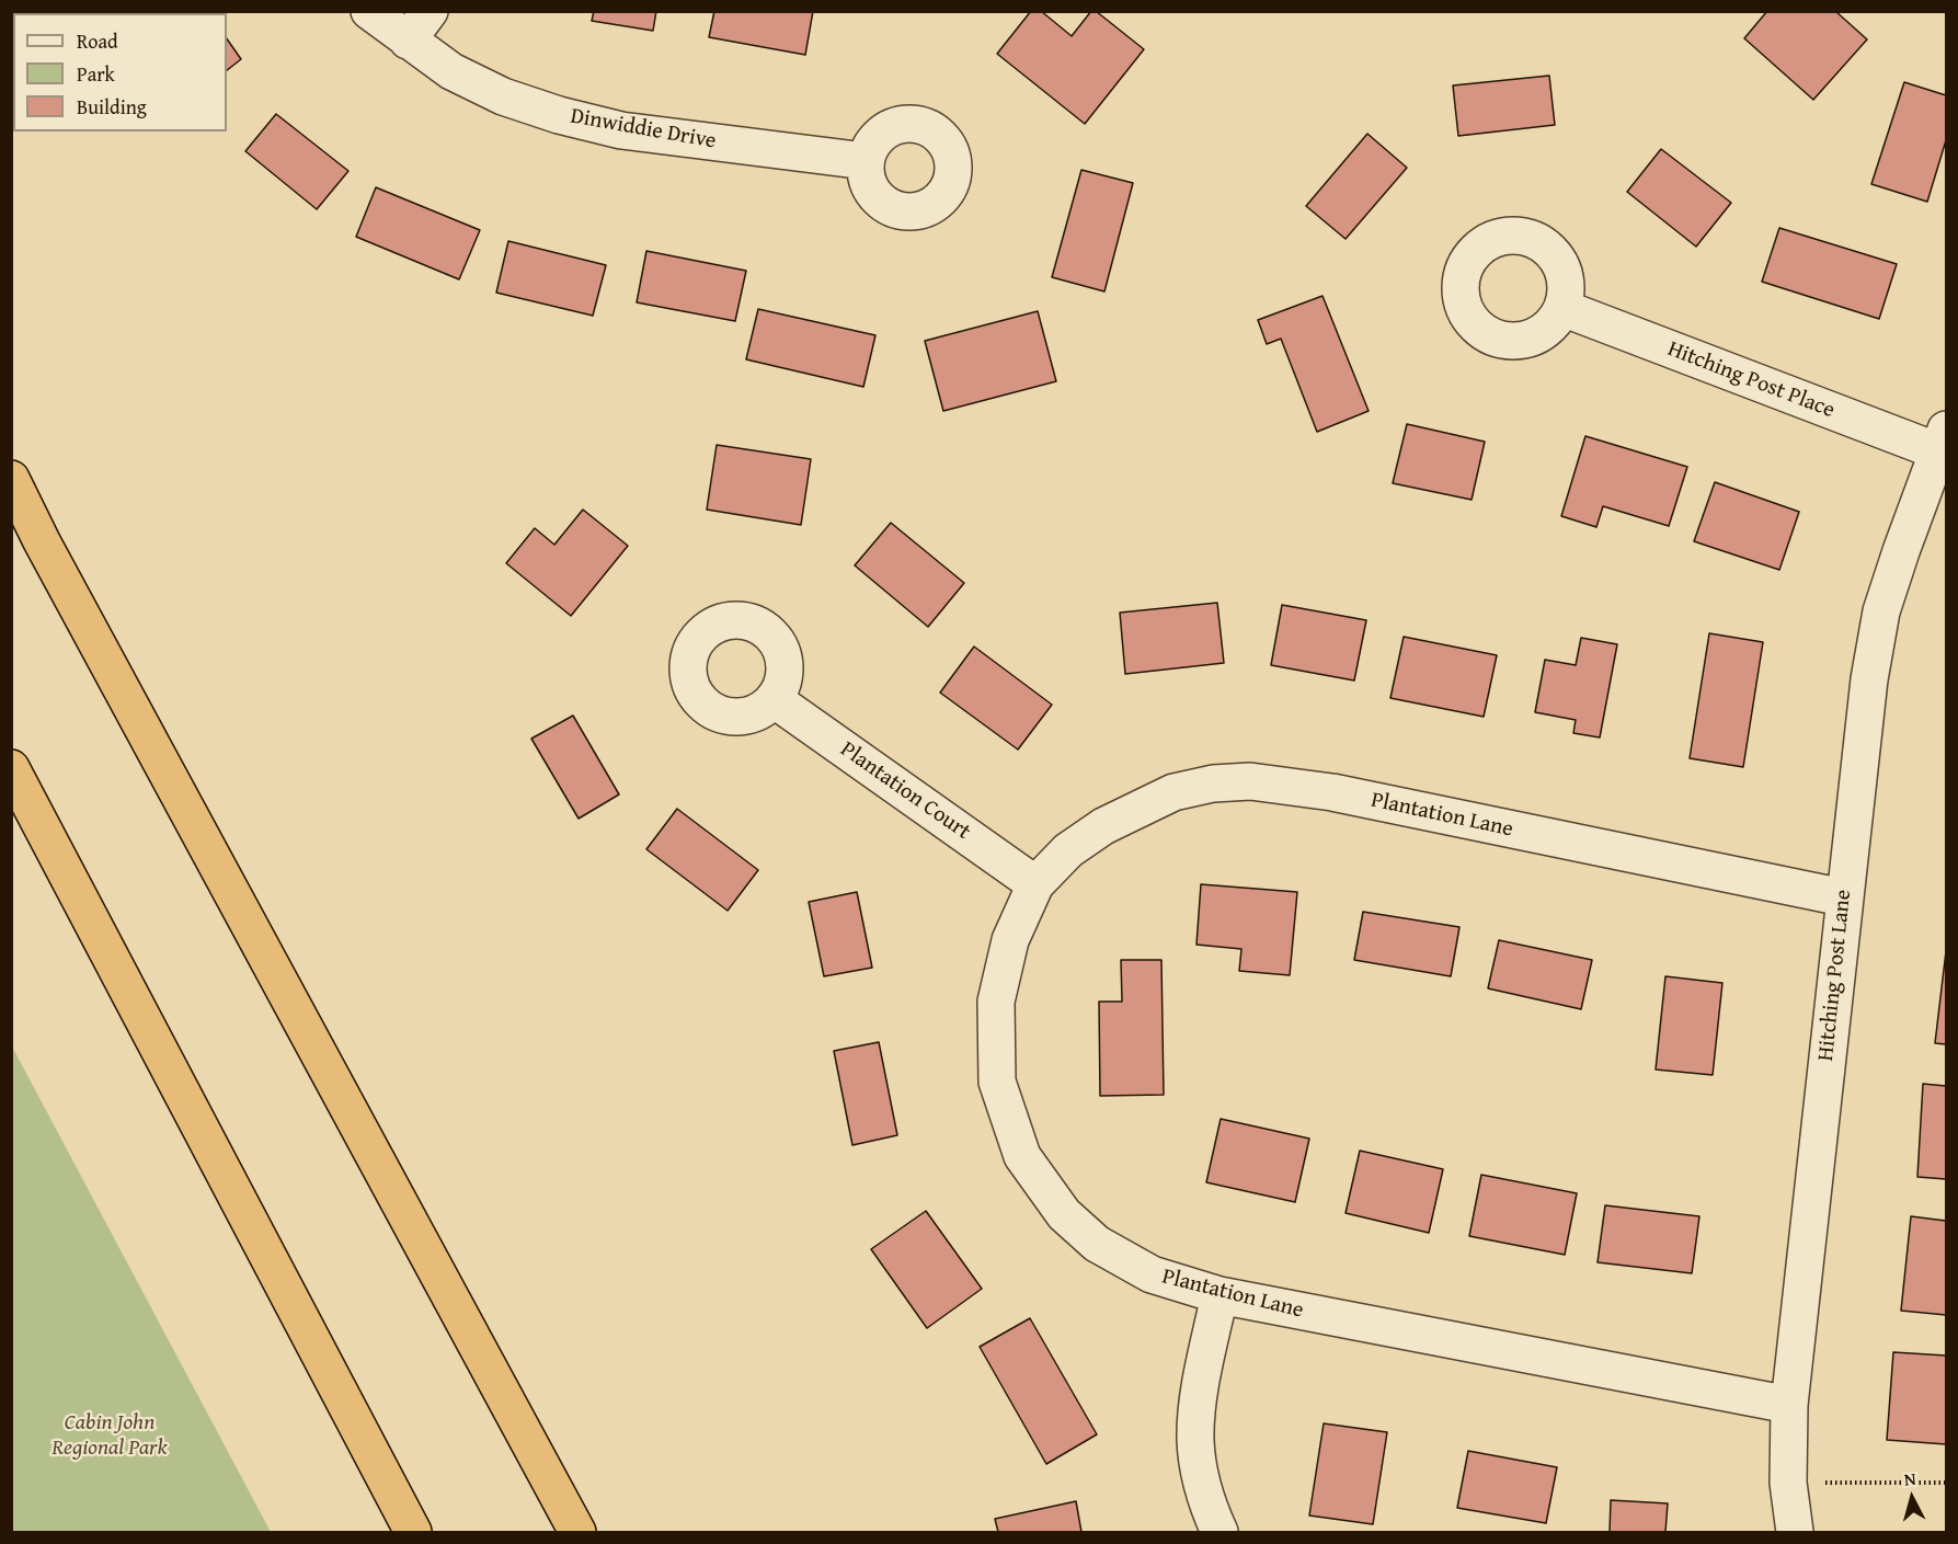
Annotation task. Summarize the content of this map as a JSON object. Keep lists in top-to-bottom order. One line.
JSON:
{"streets":{"street":["Dinwiddie Drive","Hitching Post Place","Plantation Court","Plantation Lane","Hitching Post Lane"]},"crossings":[["Hitching Post Place","Hitching Post Lane"],["Plantation Court","Plantation Lane"],["Plantation Lane","Hitching Post Lane"]],"parks":["Cabin John Regional Park"],"legend":["Road","Park","Building"],"north":"top"}
